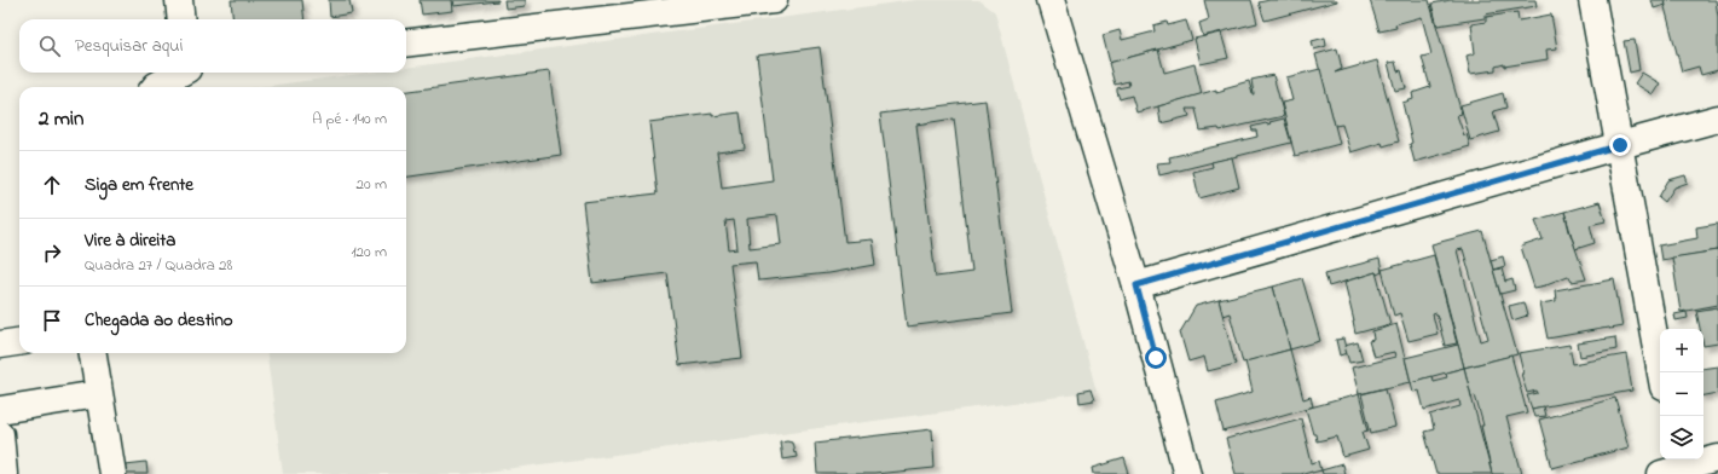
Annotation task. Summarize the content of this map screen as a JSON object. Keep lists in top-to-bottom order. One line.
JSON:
{"page":{"search":"Pesquisar aqui","heading":["2 min","A pé · 140 m"],"list":[["Siga em frente","20 m"],["Vire à direita","Quadra 27 / Quadra 28","120 m"],"Chegada ao destino"],"map_buttons":["+","−"]}}
